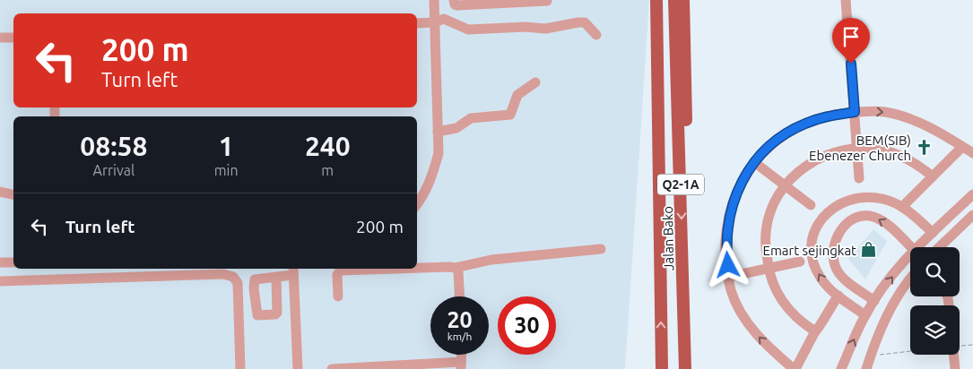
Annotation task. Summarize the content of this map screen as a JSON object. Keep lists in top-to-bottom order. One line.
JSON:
{"streets":{"main road":["Q2-1A","Jalan Bako"]},"places":{"church":["BEM(SIB) Ebenezer Church"],"shop":["Emart sejingkat"]},"page":{"turn":["200 m","Turn left"],"eta":["08:58","Arrival","1","min","240","m"],"list":[{"name":"Turn left","value":"200 m"}],"speed":"20 km/h","limit":"30"}}
